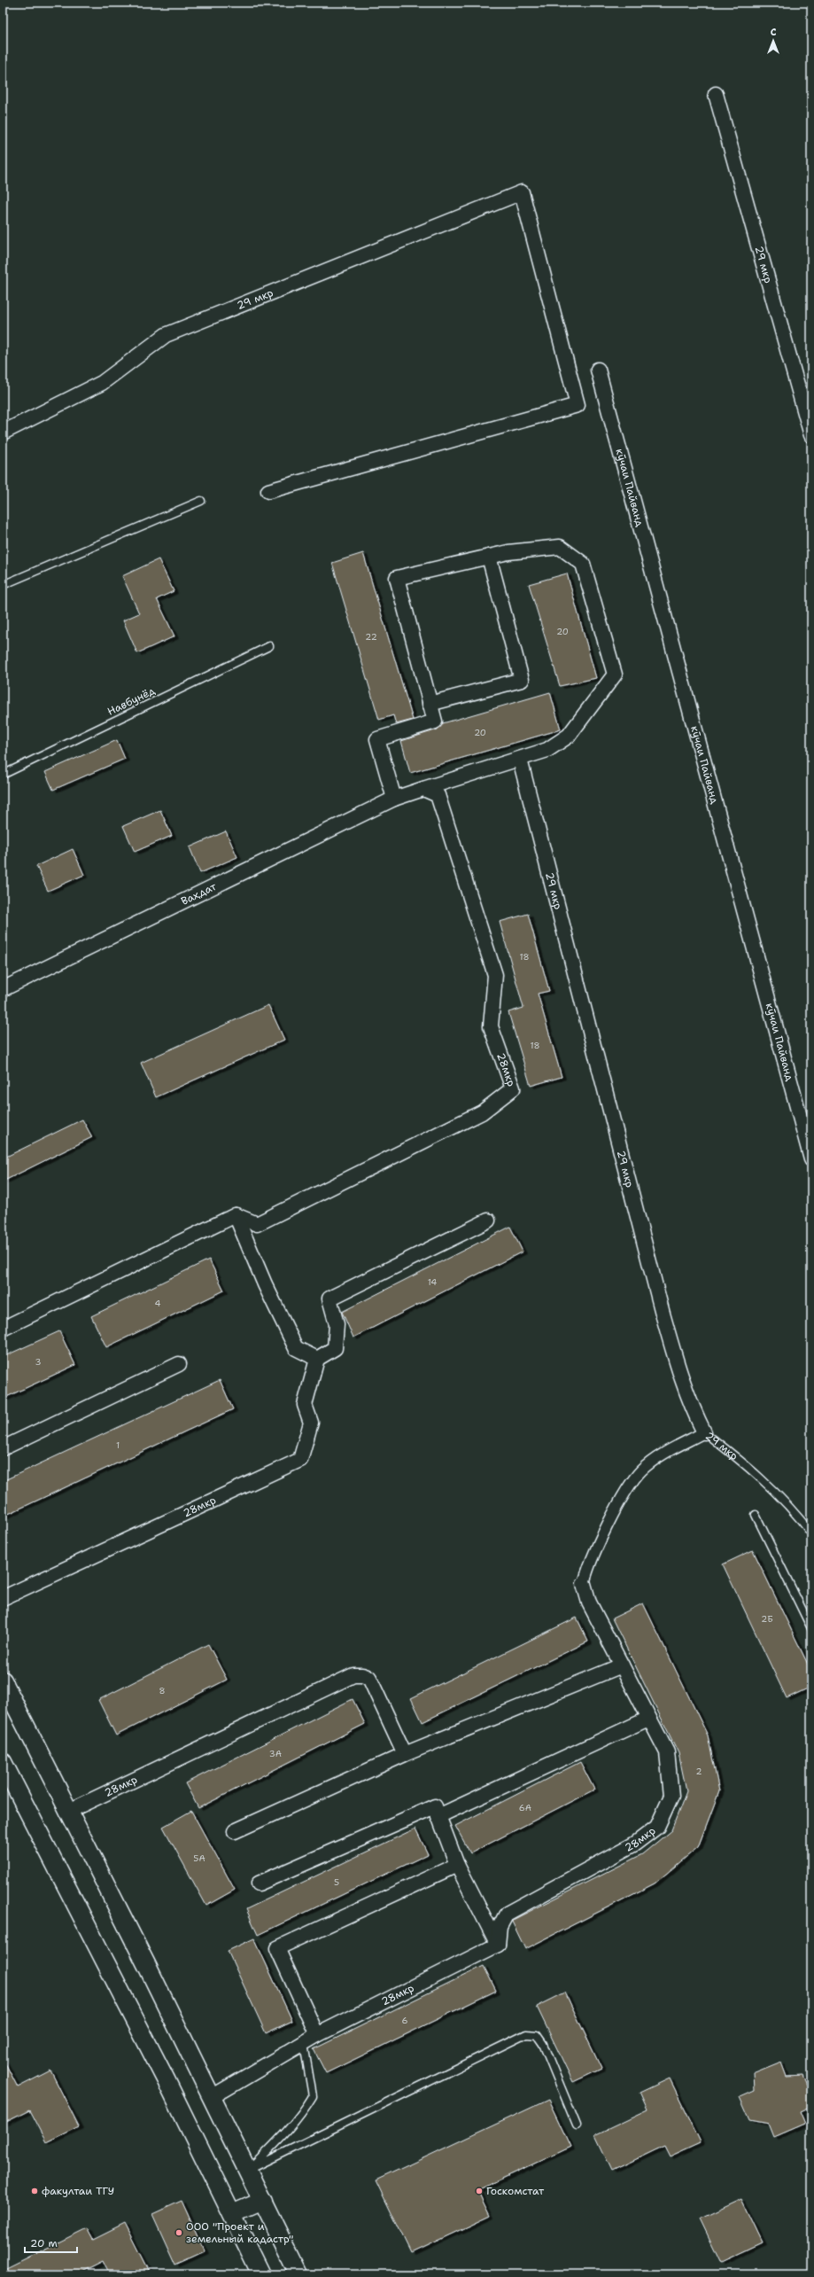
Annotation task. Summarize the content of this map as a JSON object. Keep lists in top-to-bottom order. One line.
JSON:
{"streets":{"street":["29 мкр","кӯчаи Пайванд","Ваҳдат","28мкр"],"lane":["Навбунёд"]},"places":["факултаи ТГУ","Госкомстат","ООО \"Проект и земельный кадастр\""],"house_numbers":["20","22","20","18","18","14","4","3","1","2Б","8","3А","2","6А","5А","5","6"],"scale_bar":"20 m","north":"top"}
